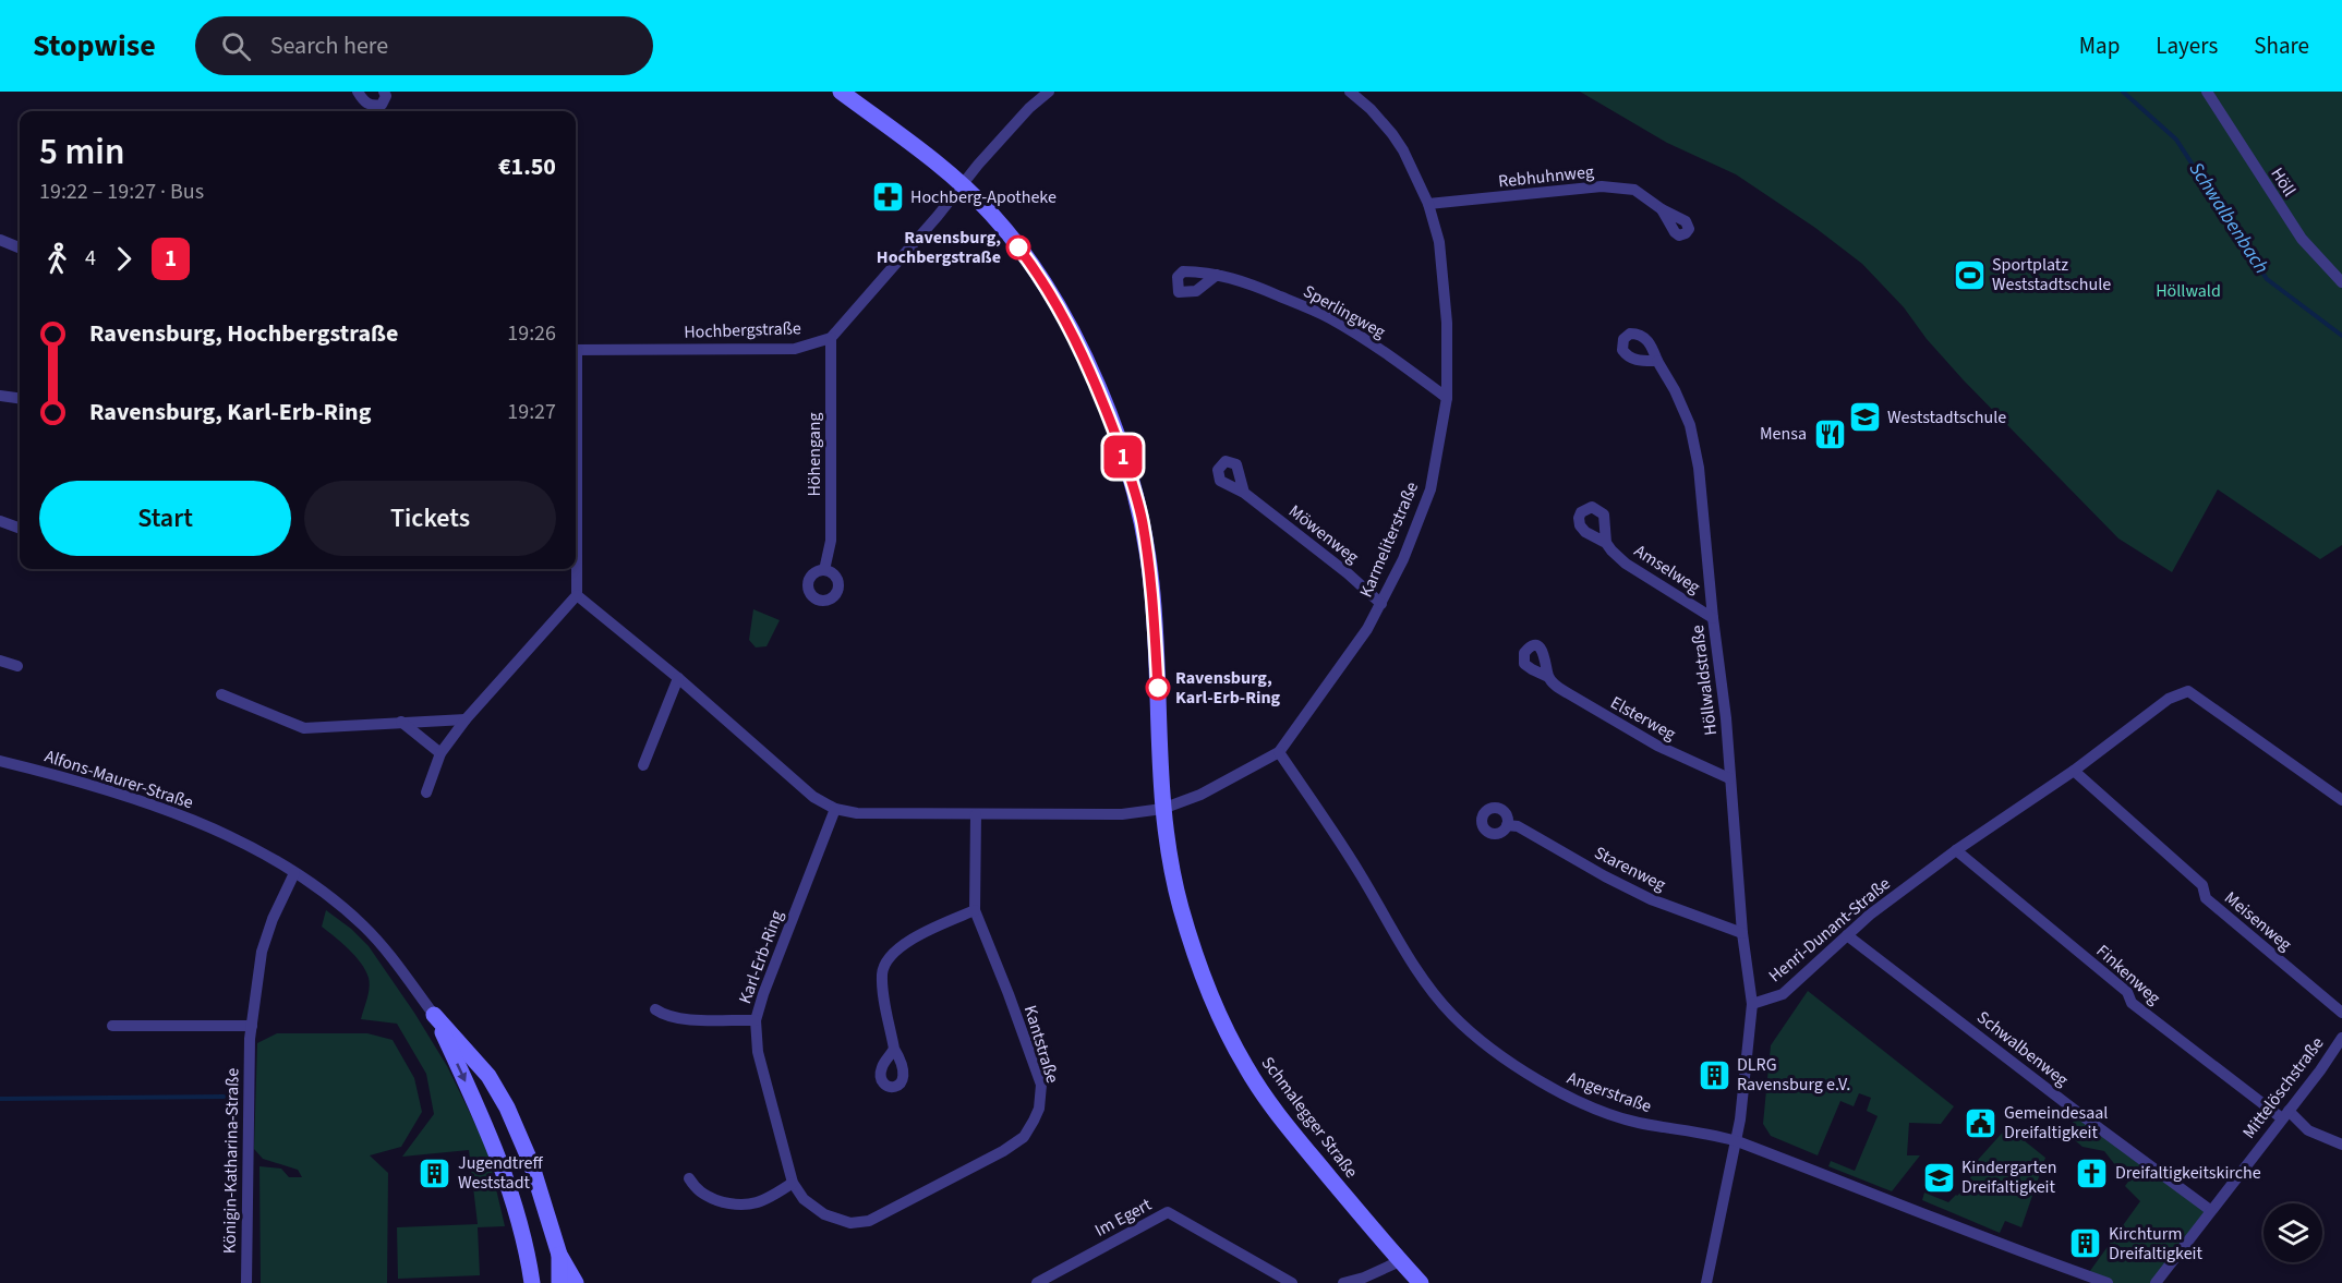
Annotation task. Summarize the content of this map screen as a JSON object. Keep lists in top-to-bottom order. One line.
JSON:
{"streets":{"street":["Rebhuhnweg","Höll","Sperlingweg","Hochbergstraße","Höhengang","Möwenweg","Karmeliterstraße","Amselweg","Höllwaldstraße","Elsterweg","Alfons-Maurer-Straße","Starenweg","Meisenweg","Henri-Dunant-Straße","Karl-Erb-Ring","Finkenweg","Kantstraße","Schwalbenweg","Mittelöschstraße","Angerstraße","Schmalegger Straße","Königin-Katharina-Straße","Im Egert"]},"crossings":[["Rebhuhnweg","Karmeliterstraße"],["Sperlingweg","Karmeliterstraße"],["Hochbergstraße","Höhengang"],["Möwenweg","Karmeliterstraße"],["Karmeliterstraße","Angerstraße"],["Karmeliterstraße","Schmalegger Straße"],["Amselweg","Höllwaldstraße"],["Höllwaldstraße","Elsterweg"],["Höllwaldstraße","Starenweg"],["Höllwaldstraße","Henri-Dunant-Straße"],["Meisenweg","Henri-Dunant-Straße"],["Henri-Dunant-Straße","Finkenweg"],["Henri-Dunant-Straße","Schwalbenweg"],["Karl-Erb-Ring","Kantstraße"],["Finkenweg","Mittelöschstraße"],["Schwalbenweg","Mittelöschstraße"]],"water":["Schwalbenbach"],"parks":["Höllwald"],"places":{"pharmacy":["Hochberg-Apotheke"],"other":["Ravensburg, Hochbergstraße","Ravensburg, Karl-Erb-Ring"],"sports":["Sportplatz Weststadtschule"],"school or university":["Weststadtschule","Kindergarten Dreifaltigkeit"],"restaurant":["Mensa"],"building":["DLRG Ravensburg e.V.","Jugendtreff Weststadt","Kirchturm Dreifaltigkeit"],"public building":["Gemeindesaal Dreifaltigkeit"],"church":["Dreifaltigkeitskirche"]},"lines":["bus line 1"],"page":{"header":"Stopwise","search":"Search here","nav":["Map","Layers","Share"],"on_map":"1","heading":["5 min","19:22 – 19:27 · Bus","€1.50"],"legs":["4","1"],"list":[{"name":"Ravensburg, Hochbergstraße","value":"19:26"},{"name":"Ravensburg, Karl-Erb-Ring","value":"19:27"}],"buttons":["Start","Tickets"]}}
